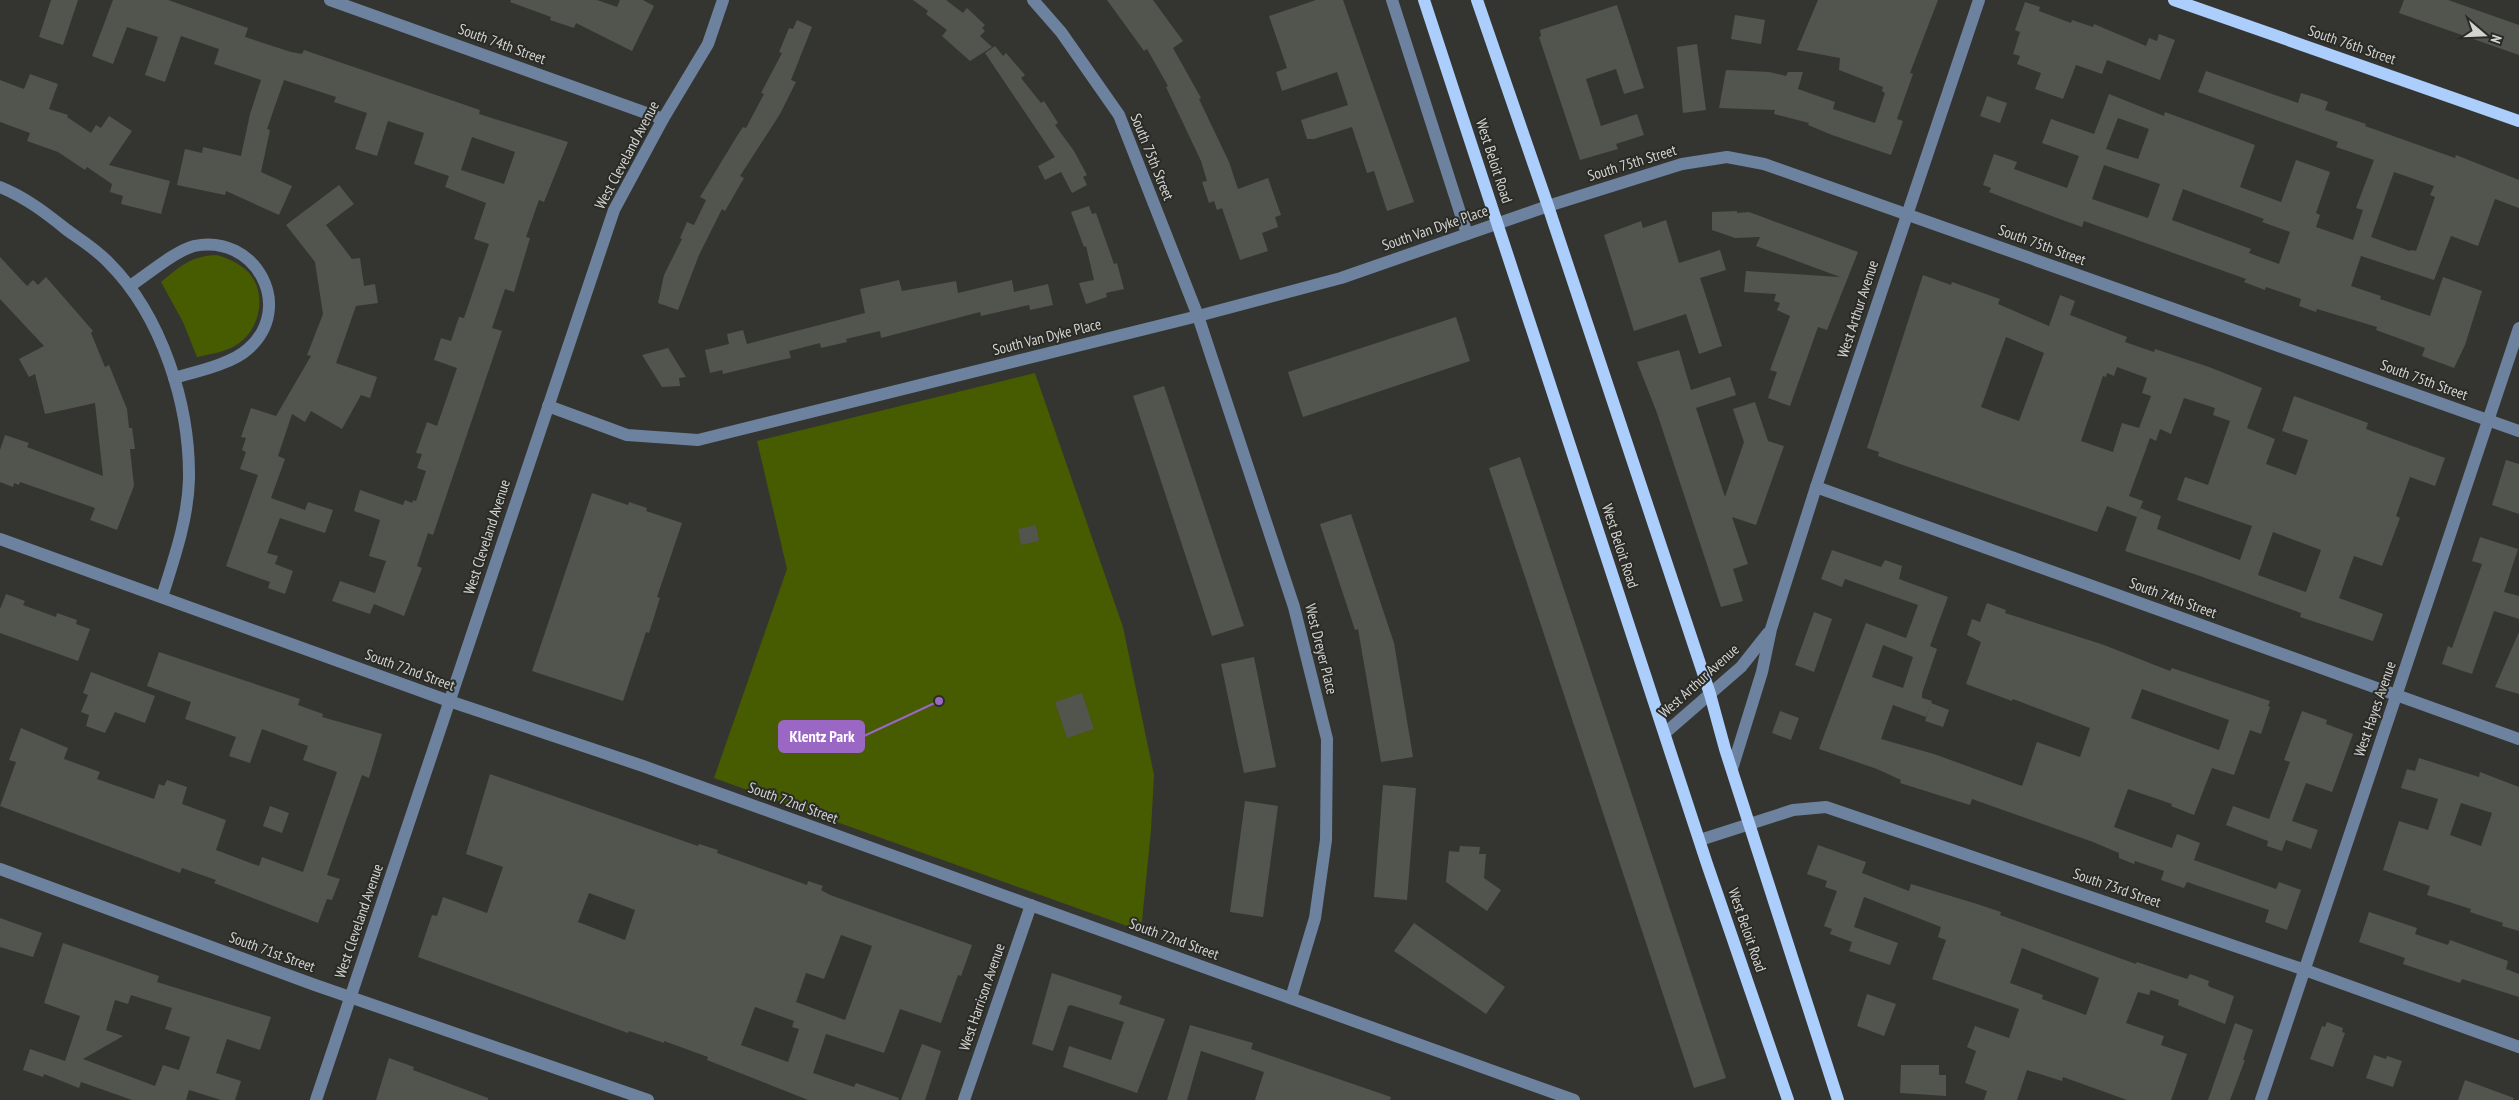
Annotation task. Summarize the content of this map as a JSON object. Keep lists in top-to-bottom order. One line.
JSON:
{"streets":{"main road":["South 76th Street","West Beloit Road"],"street":["South 74th Street","West Cleveland Avenue","South 75th Street","South Van Dyke Place","West Arthur Avenue","West Dreyer Place","South 72nd Street","West Hayes Avenue","South 73rd Street","South 71st Street","West Harrison Avenue"]},"crossings":[["South 74th Street","West Cleveland Avenue"],["South 74th Street","West Arthur Avenue"],["South 74th Street","West Hayes Avenue"],["West Cleveland Avenue","South Van Dyke Place"],["West Cleveland Avenue","South 72nd Street"],["West Cleveland Avenue","South 71st Street"],["South 75th Street","South Van Dyke Place"],["South 75th Street","West Arthur Avenue"],["South 75th Street","West Dreyer Place"],["South 75th Street","West Hayes Avenue"],["West Beloit Road","South Van Dyke Place"],["West Beloit Road","West Arthur Avenue"],["West Beloit Road","South 73rd Street"],["South Van Dyke Place","West Dreyer Place"],["West Dreyer Place","South 72nd Street"],["South 72nd Street","West Harrison Avenue"],["West Hayes Avenue","South 73rd Street"]],"places":["Klentz Park"],"north":"right"}
